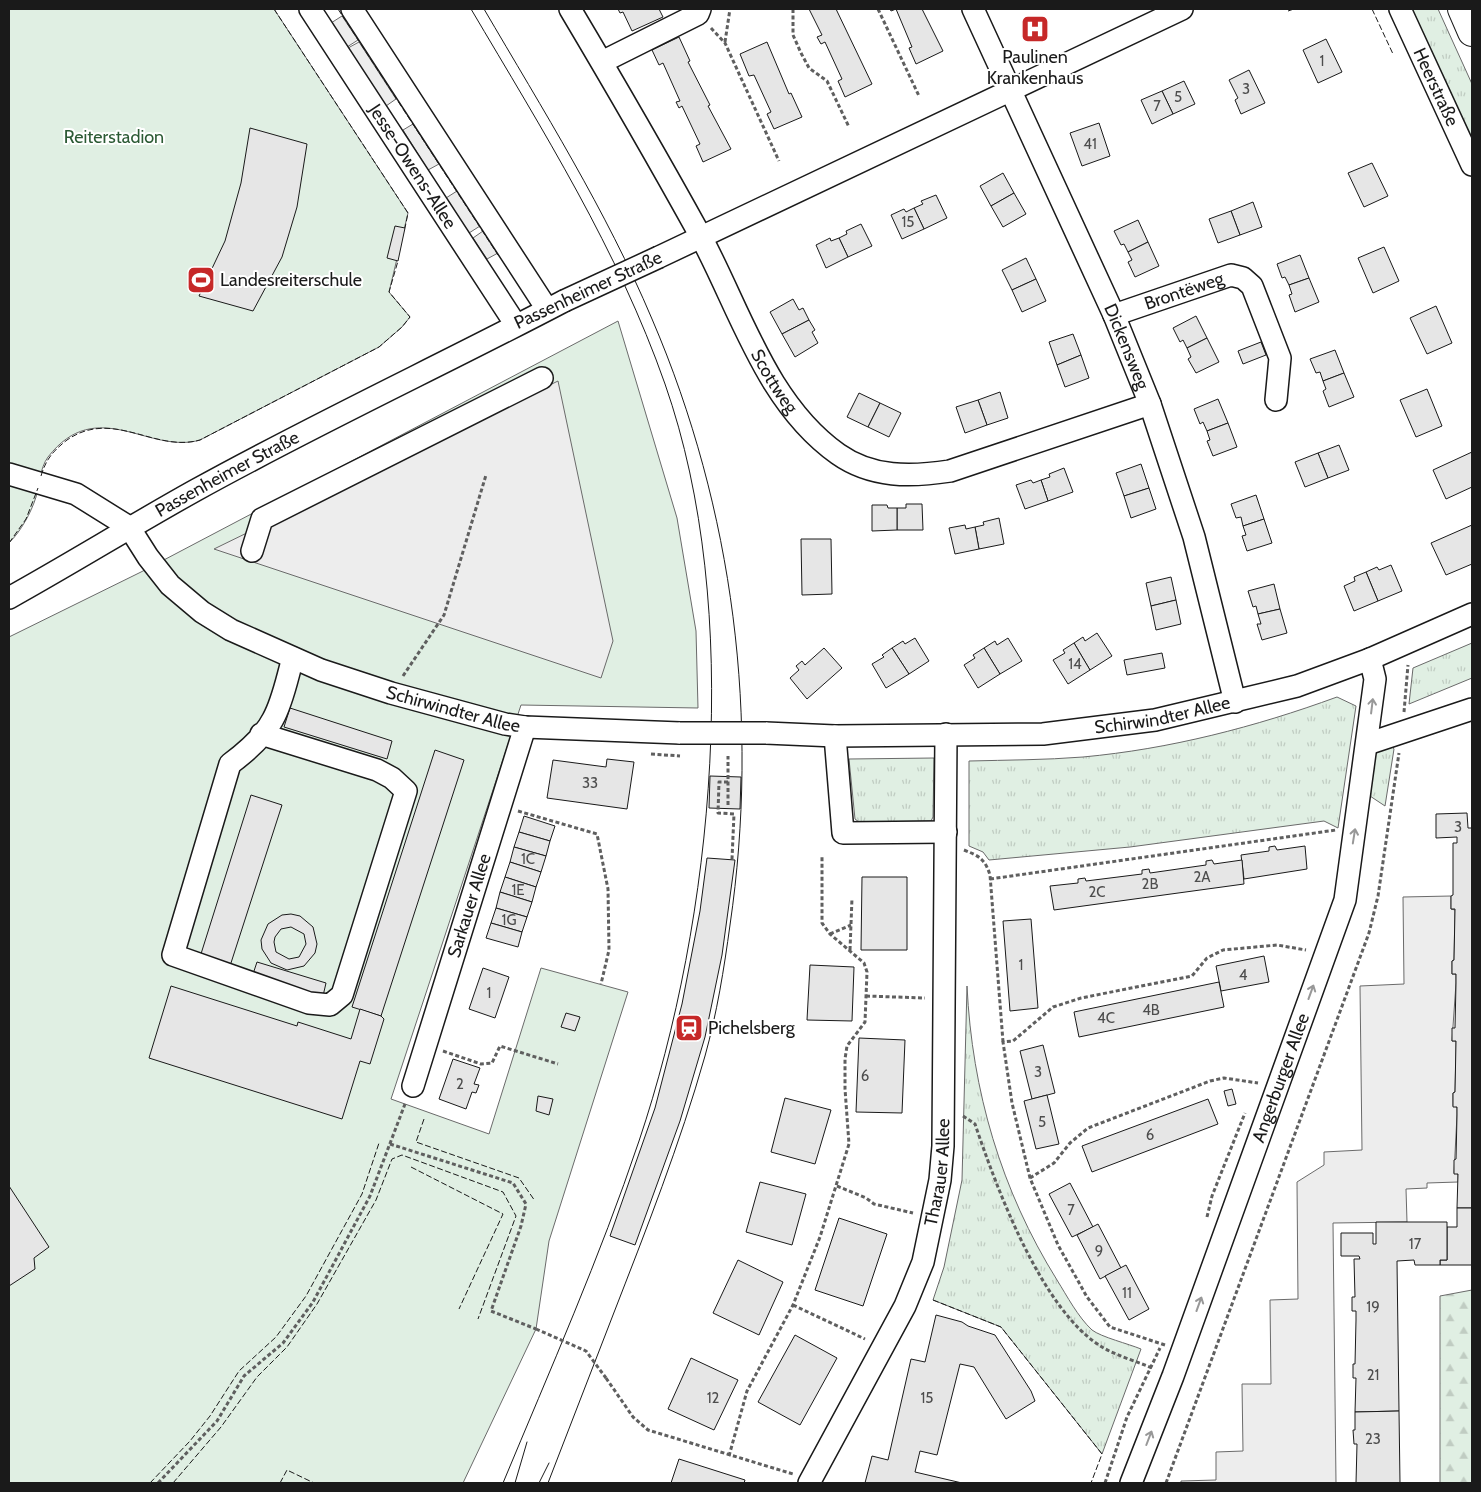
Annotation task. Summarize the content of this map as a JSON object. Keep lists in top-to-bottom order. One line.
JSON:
{"streets":{"street":["Heerstraße","Jesse-Owens-Allee","Passenheimer Straße","Brontëweg","Dickensweg","Scottweg","Schirwindter Allee","Sarkauer Allee","Angerburger Allee","Tharauer Allee"]},"crossings":[["Jesse-Owens-Allee","Passenheimer Straße"],["Passenheimer Straße","Dickensweg"],["Passenheimer Straße","Scottweg"],["Passenheimer Straße","Schirwindter Allee"],["Brontëweg","Dickensweg"],["Dickensweg","Scottweg"],["Dickensweg","Schirwindter Allee"],["Schirwindter Allee","Sarkauer Allee"],["Schirwindter Allee","Angerburger Allee"],["Schirwindter Allee","Tharauer Allee"]],"one_way":["Angerburger Allee"],"parks":["Reiterstadion"],"places":{"hospital":["Paulinen Krankenhaus"],"sports":["Landesreiterschule"],"station":["Pichelsberg"]},"house_numbers":["1","3","5","7","41","15","14","33","3","1C","2A","2B","1E","2C","1G","1","4","1","4B","4C","3","6","2","5","6","7","17","9","11","19","21","12","15","23"]}
